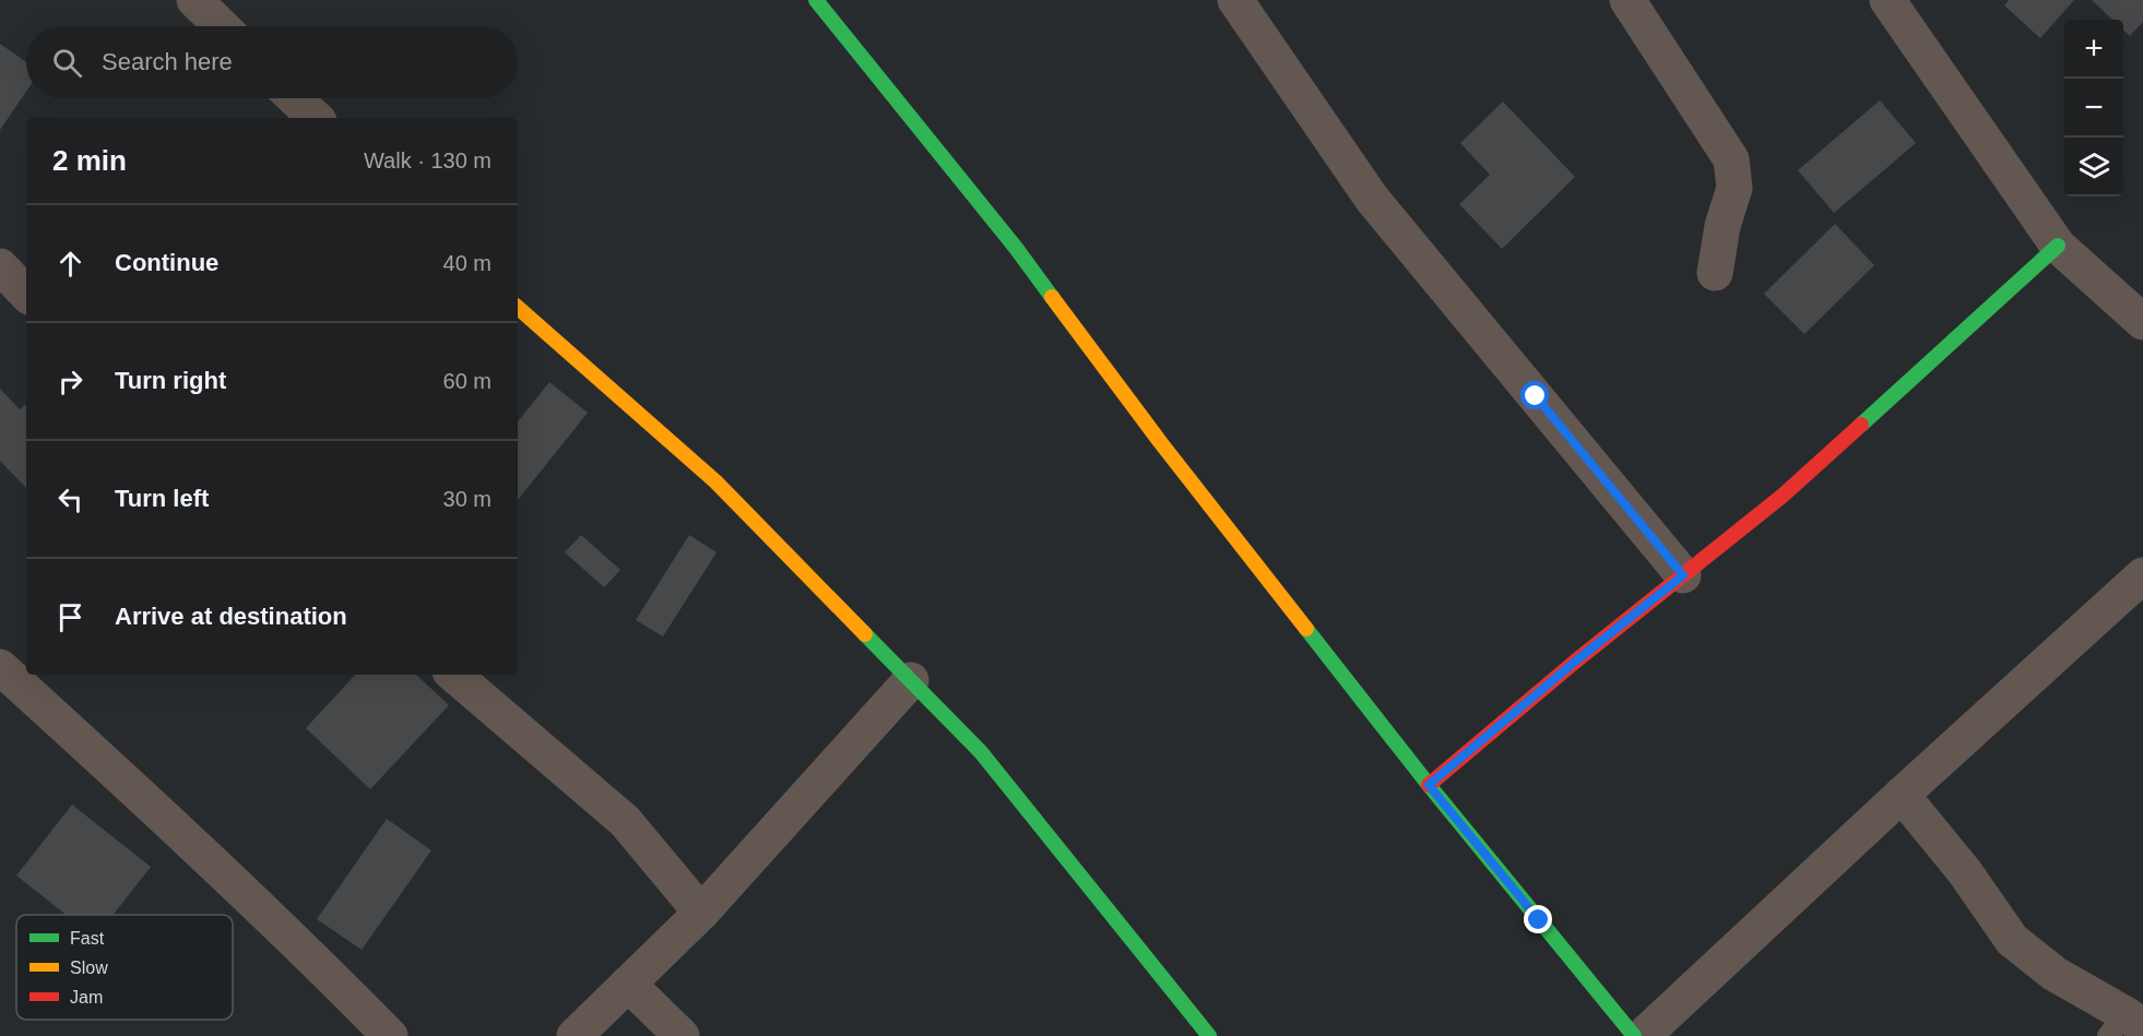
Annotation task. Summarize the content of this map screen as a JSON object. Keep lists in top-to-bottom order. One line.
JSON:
{"legend":["Fast","Slow","Jam"],"page":{"map_buttons":["+","−"],"search":"Search here","heading":["2 min","Walk · 130 m"],"list":[["Continue","40 m"],["Turn right","60 m"],["Turn left","30 m"],"Arrive at destination"]}}
